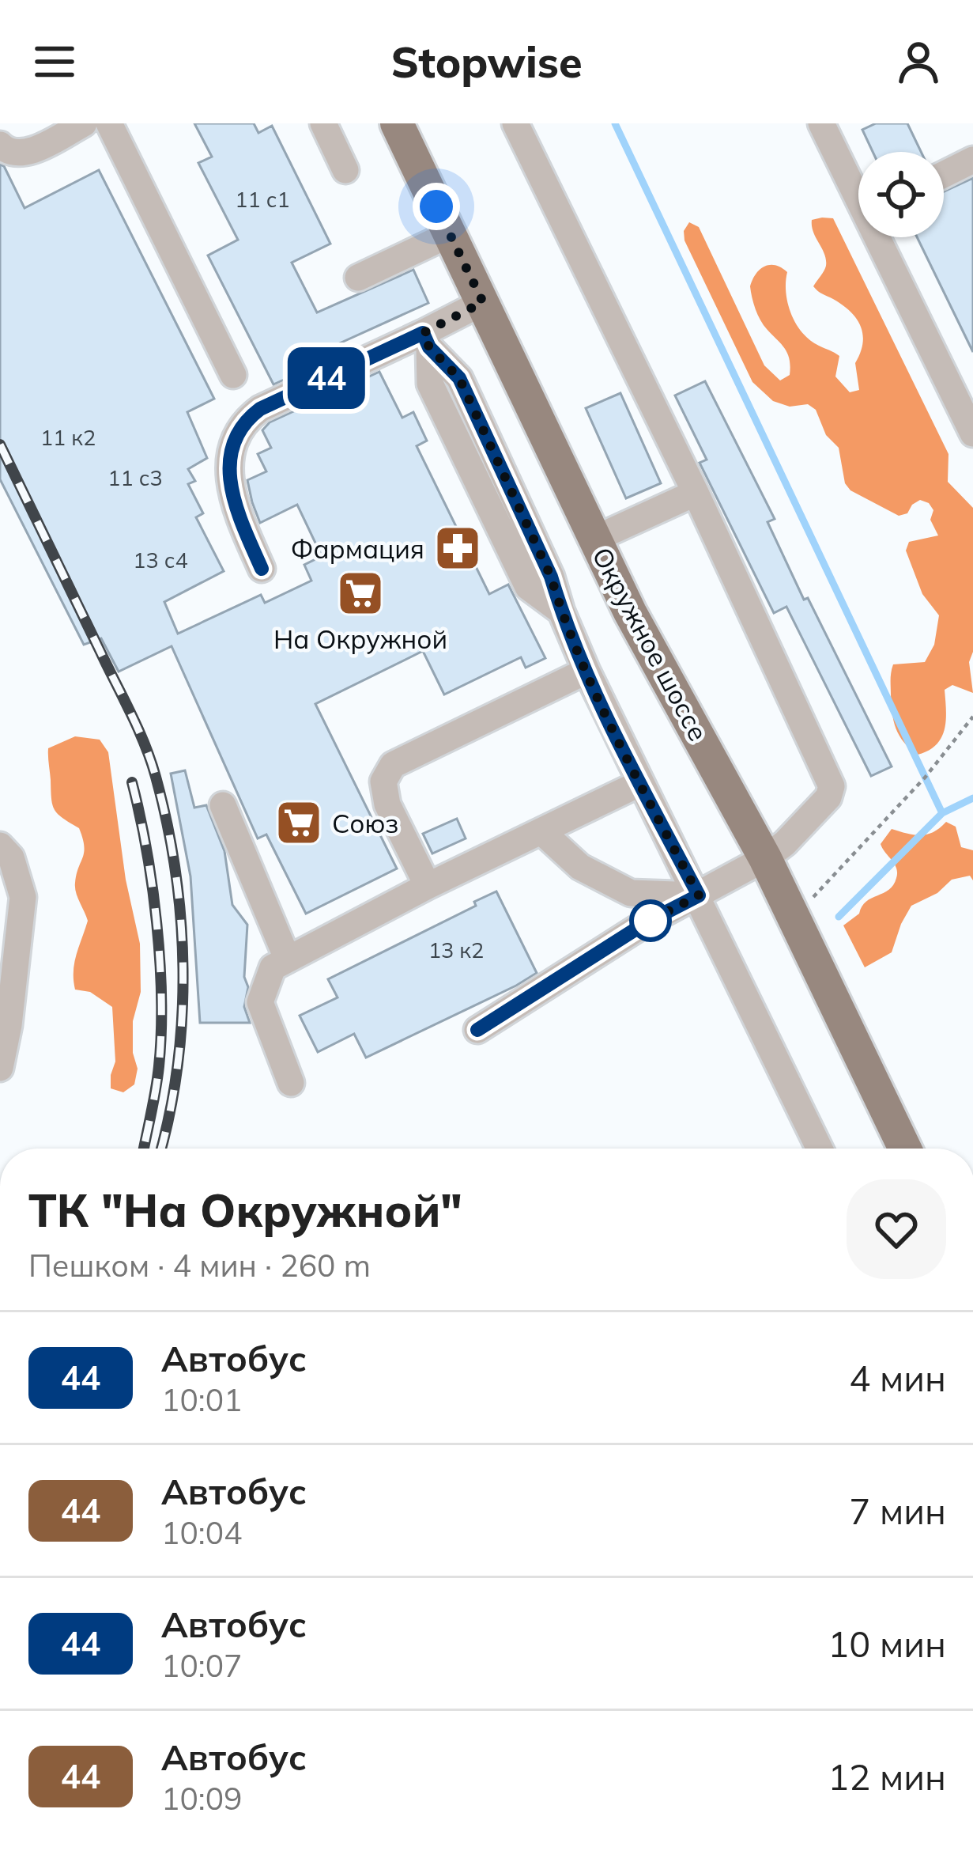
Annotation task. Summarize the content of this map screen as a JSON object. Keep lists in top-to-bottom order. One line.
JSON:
{"streets":{"main road":["Окружное шоссе"]},"places":{"pharmacy":["Фармация"],"supermarket":["На Окружной","Союз"]},"lines":["bus line 44"],"house_numbers":["11 с1","11 к2","11 с3","13 с4","13 к2"],"page":{"header":"Stopwise","on_map":"44","heading":["ТК \"На Окружной\"","Пешком · 4 мин · 260 m"],"list":[{"mark":"44","name":"Автобус","note":"10:01","value":"4 мин"},{"mark":"44","name":"Автобус","note":"10:04","value":"7 мин"},{"mark":"44","name":"Автобус","note":"10:07","value":"10 мин"},{"mark":"44","name":"Автобус","note":"10:09","value":"12 мин"}]}}
